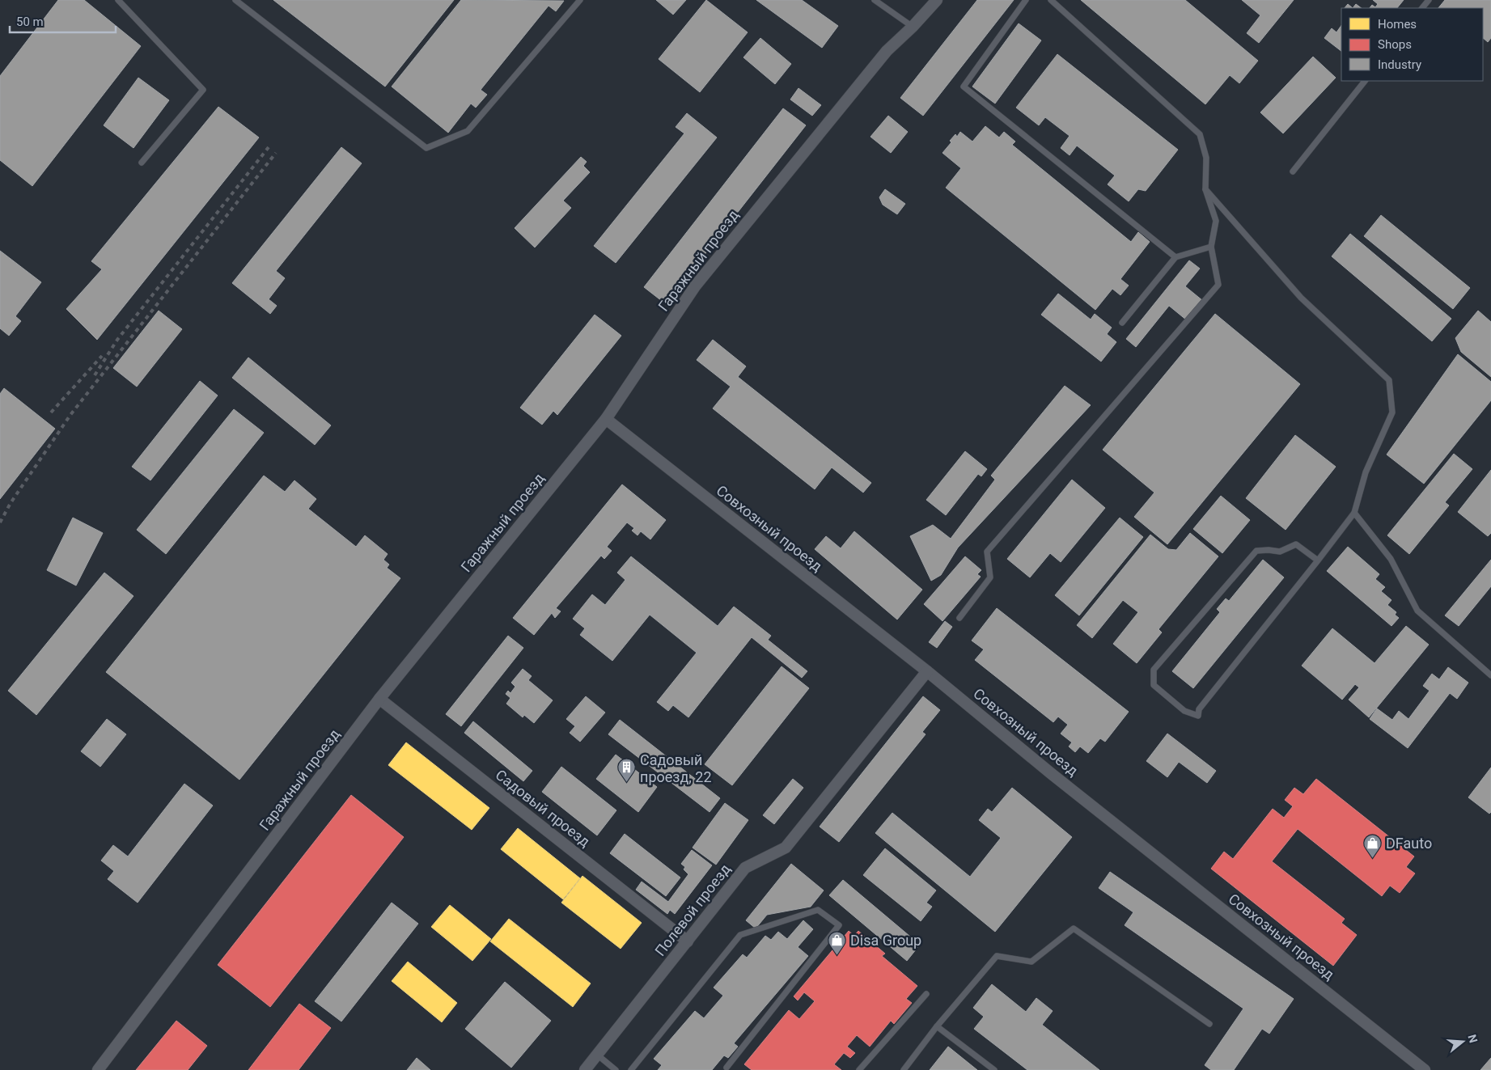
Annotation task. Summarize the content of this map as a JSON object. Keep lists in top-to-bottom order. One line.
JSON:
{"streets":{"street":["Гаражный проезд","Совхозный проезд","Садовый проезд","Полевой проезд"]},"crossings":[["Гаражный проезд","Совхозный проезд"],["Гаражный проезд","Садовый проезд"],["Совхозный проезд","Полевой проезд"],["Садовый проезд","Полевой проезд"]],"places":{"building":["Садовый проезд, 22"],"shop":["DFauto","Disa Group"]},"legend":["Homes","Shops","Industry"],"scale_bar":"50 m","north":"right"}
